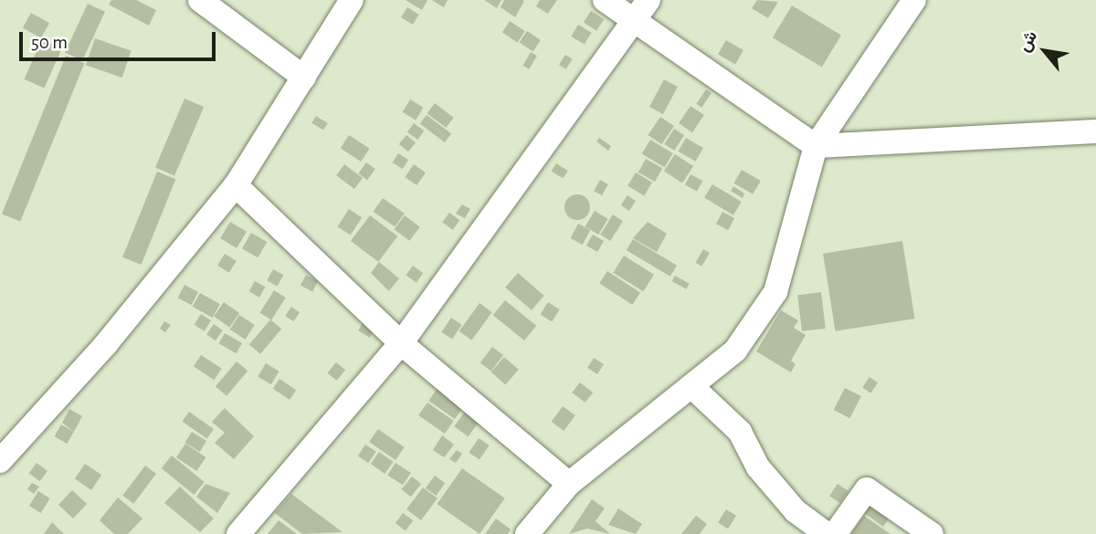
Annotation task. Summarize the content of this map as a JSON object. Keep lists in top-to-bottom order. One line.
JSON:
{"scale_bar":"50 m","north":"top left"}
